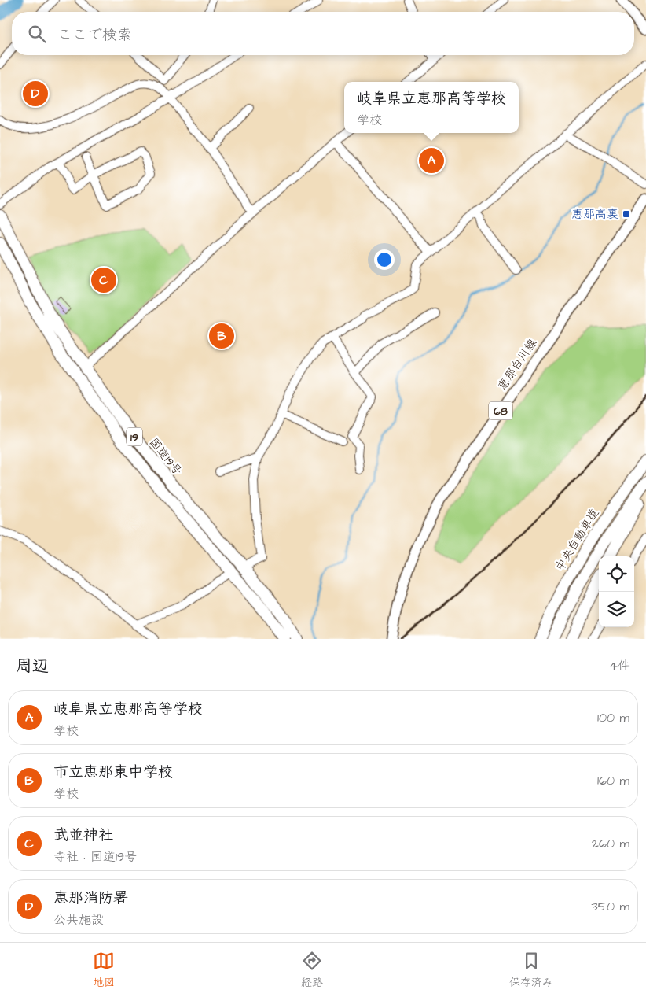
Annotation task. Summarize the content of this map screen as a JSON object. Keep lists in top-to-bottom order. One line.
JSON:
{"streets":{"highway":["19","国道19号","中央自動車道"],"main road":["恵那白川線","68"]},"places":{"transit":["恵那高裏"]},"page":{"search":"ここで検索","pins":["D","A","C","B"],"popup":["岐阜県立恵那高等学校","学校"],"heading":["周辺","4件"],"list":[{"mark":"A","name":"岐阜県立恵那高等学校","note":"学校","value":"100 m"},{"mark":"B","name":"市立恵那東中学校","note":"学校","value":"160 m"},{"mark":"C","name":"武並神社","note":"寺社 · 国道19号","value":"260 m"},{"mark":"D","name":"恵那消防署","note":"公共施設","value":"350 m"}],"nav":["地図","経路","保存済み"]}}
